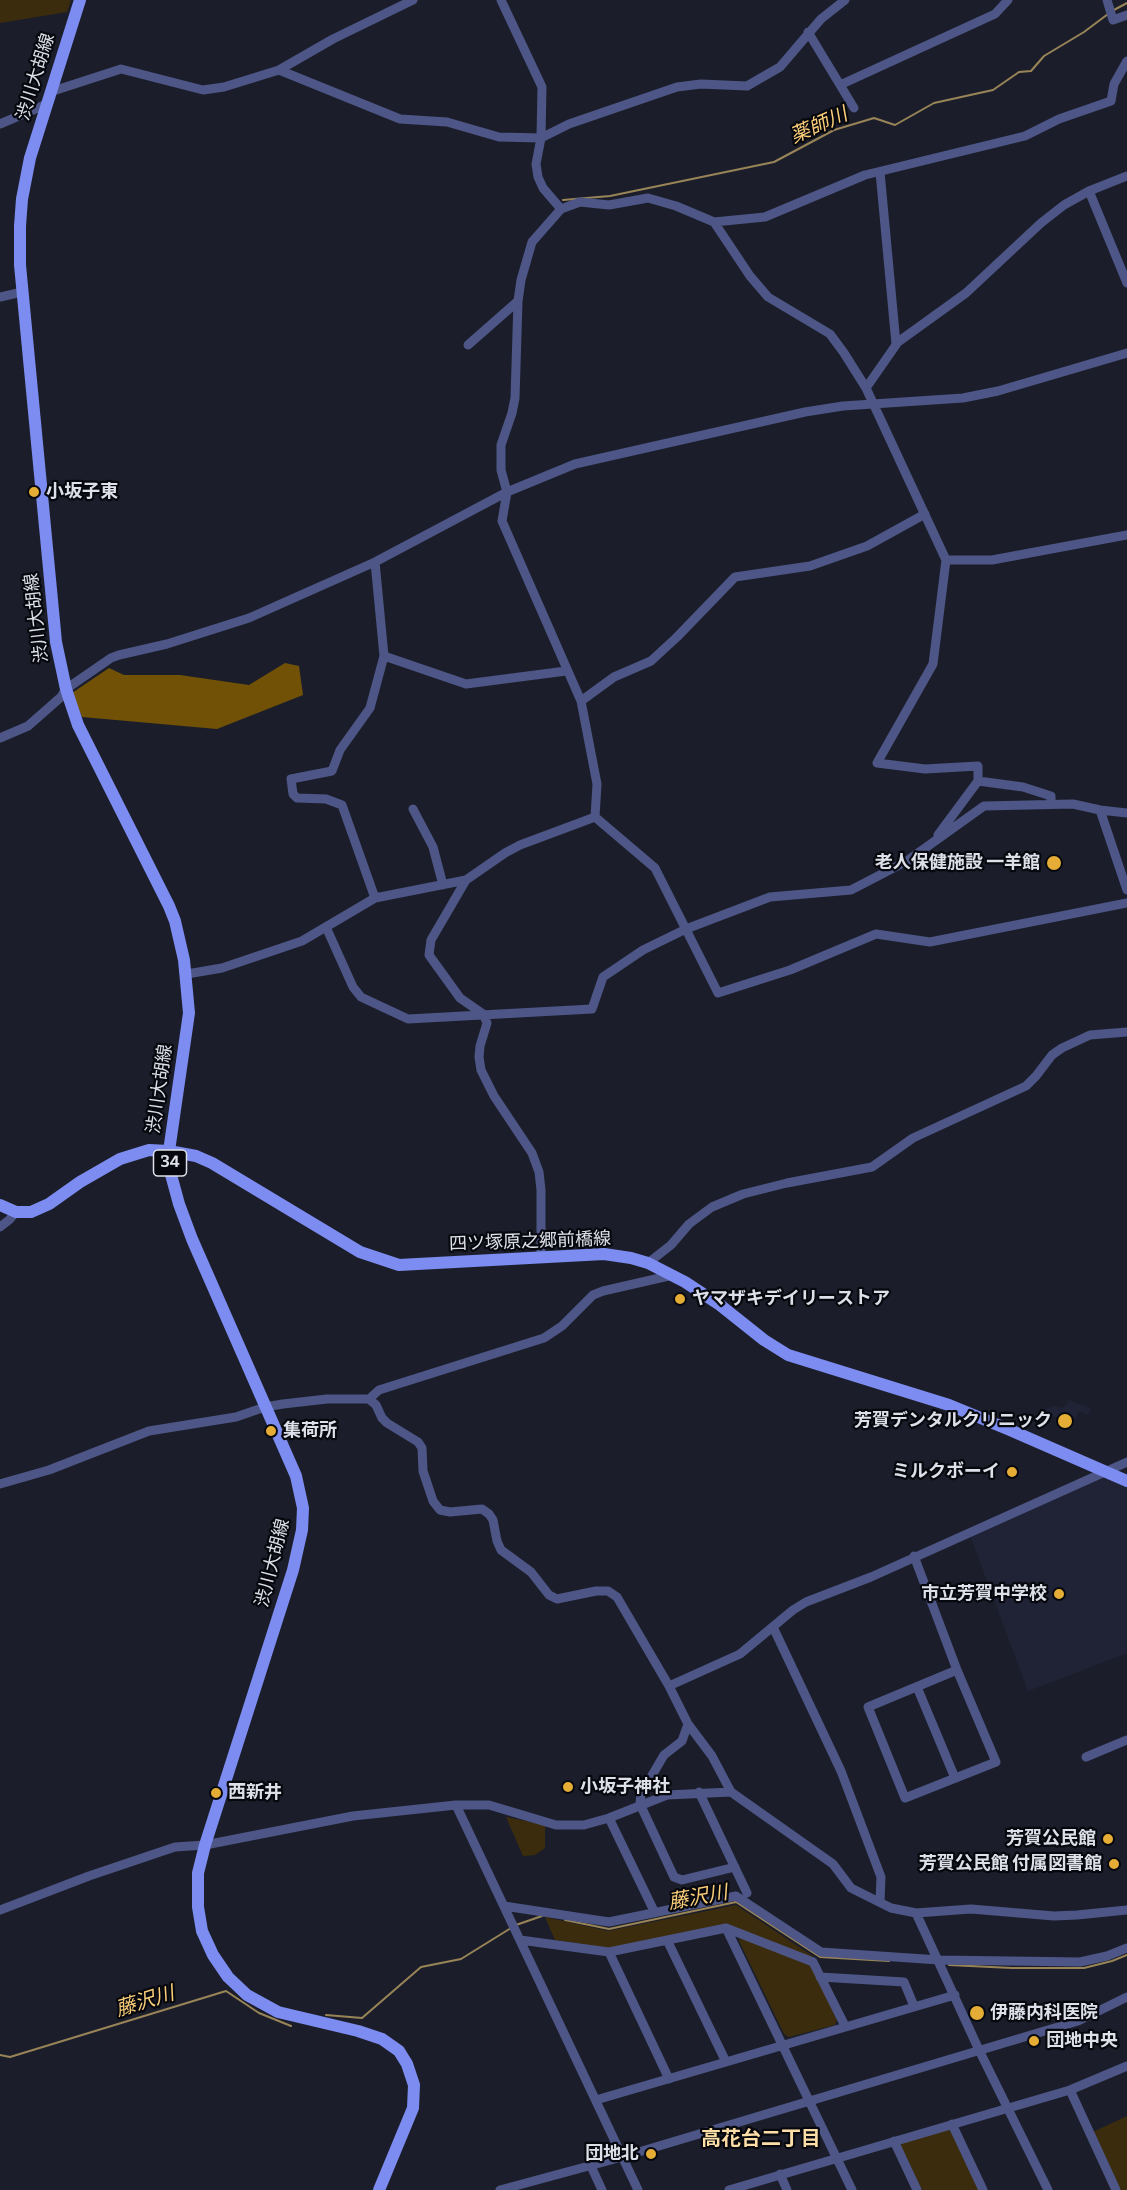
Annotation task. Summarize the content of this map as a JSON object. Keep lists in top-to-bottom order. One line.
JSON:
{"streets":{"main road":["渋川大胡線","34","四ツ塚原之郷前橋線"]},"crossings":[["渋川大胡線","四ツ塚原之郷前橋線"]],"districts":["高花台二丁目"],"water":["薬師川","藤沢川"],"places":["小坂子東","老人保健施設 一羊館","ヤマザキデイリーストア","芳賀デンタルクリニック","集荷所","ミルクボーイ","市立芳賀中学校","小坂子神社","西新井","芳賀公民館","芳賀公民館 付属図書館","伊藤内科医院","団地中央","団地北"]}
